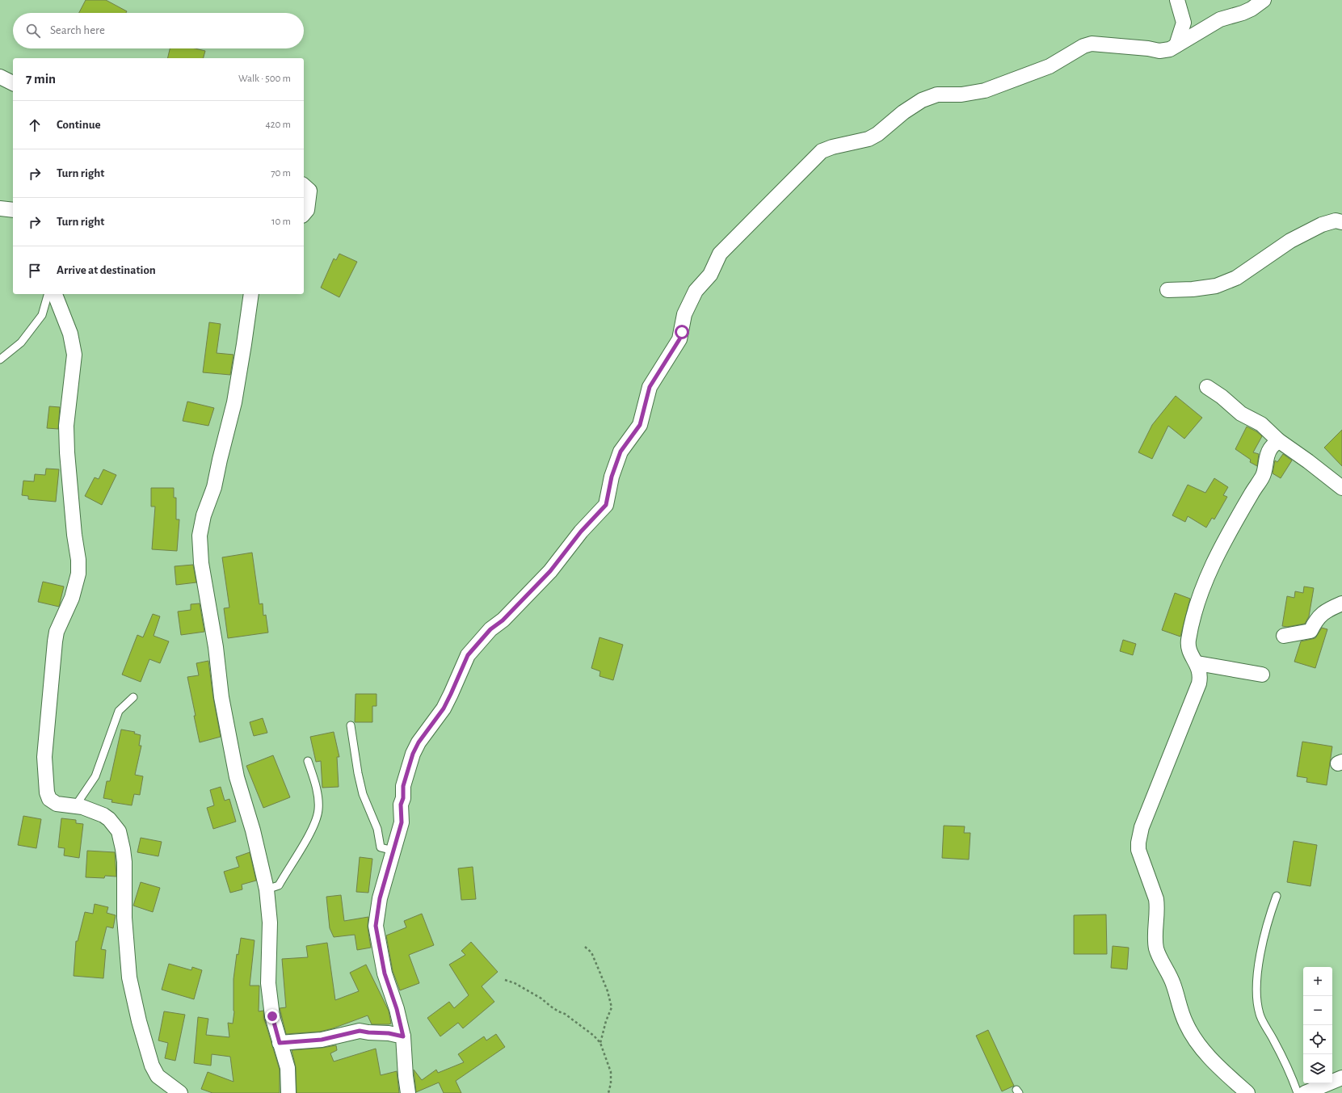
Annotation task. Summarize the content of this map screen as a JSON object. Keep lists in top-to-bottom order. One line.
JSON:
{"page":{"search":"Search here","heading":["7 min","Walk · 500 m"],"list":[["Continue","420 m"],["Turn right","70 m"],["Turn right","10 m"],"Arrive at destination"],"map_buttons":["+","−"]}}
